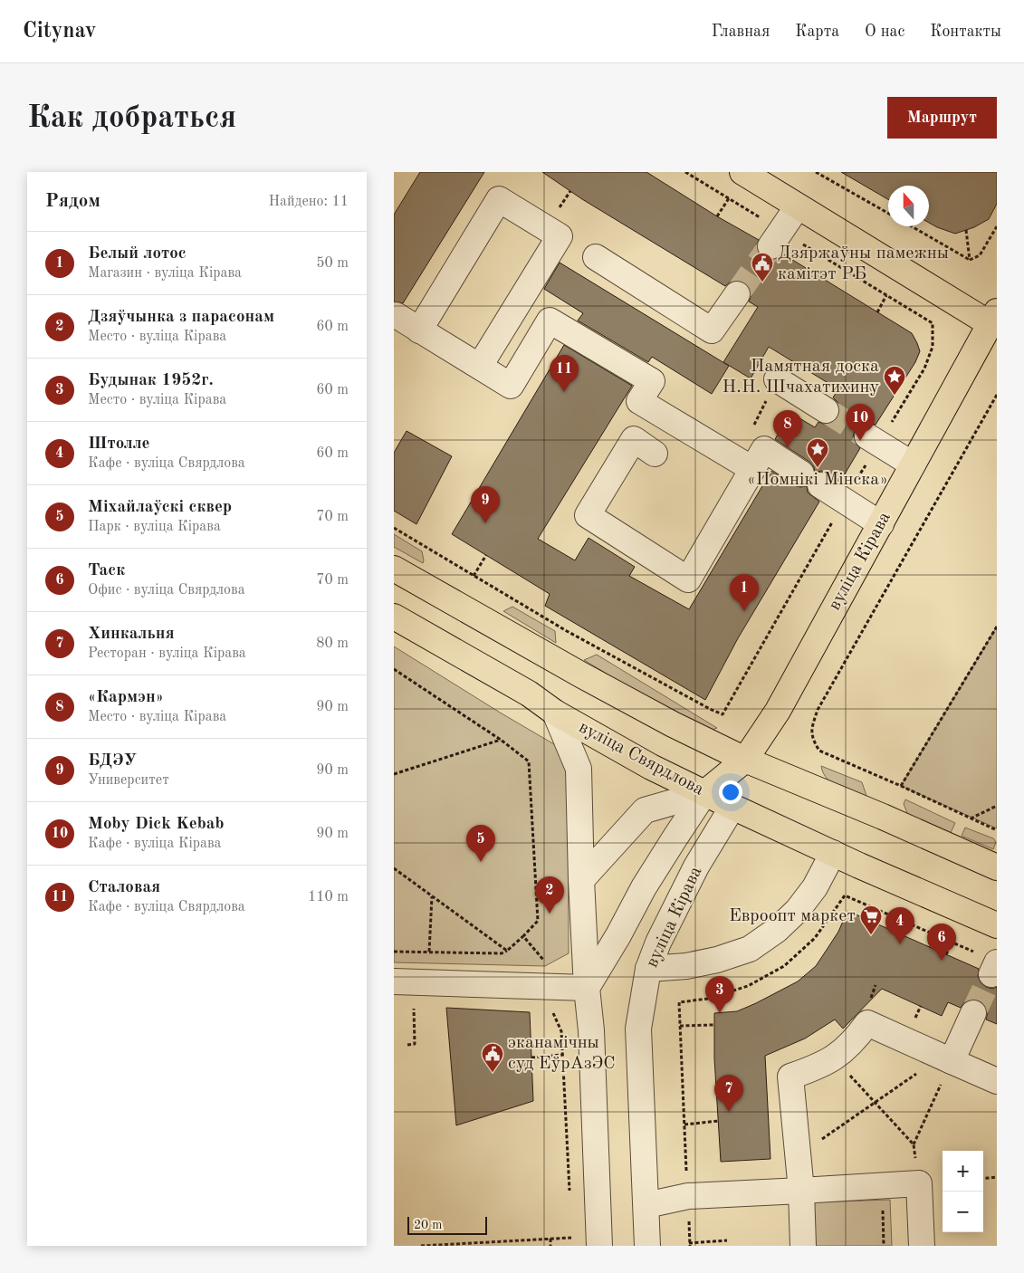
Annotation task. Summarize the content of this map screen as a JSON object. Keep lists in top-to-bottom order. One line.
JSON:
{"streets":{"main road":["вуліца Кірава","вуліца Свярдлова"]},"crossings":[["вуліца Кірава","вуліца Свярдлова"]],"places":{"public building":["Дзяржаўны памежны камітэт РБ","эканамічны суд ЕўрАзЭС"],"place":["Памятная доска Н.Н. Шчахатихину","«Помнікі Мінска»"],"supermarket":["Евроопт маркет"]},"scale_bar":"20 m","north":"top","page":{"header":"Citynav","nav":["Главная","Карта","О нас","Контакты"],"buttons":"Маршрут","title":"Как добраться","heading":["Рядом","Найдено: 11"],"list":[{"mark":"1","name":"Белый лотос","note":"Магазин · вуліца Кірава","value":"50 m"},{"mark":"2","name":"Дзяўчынка з парасонам","note":"Место · вуліца Кірава","value":"60 m"},{"mark":"3","name":"Будынак 1952г.","note":"Место · вуліца Кірава","value":"60 m"},{"mark":"4","name":"Штолле","note":"Кафе · вуліца Свярдлова","value":"60 m"},{"mark":"5","name":"Міхайлаўскі сквер","note":"Парк · вуліца Кірава","value":"70 m"},{"mark":"6","name":"Таск","note":"Офис · вуліца Свярдлова","value":"70 m"},{"mark":"7","name":"Хинкальня","note":"Ресторан · вуліца Кірава","value":"80 m"},{"mark":"8","name":"«Кармэн»","note":"Место · вуліца Кірава","value":"90 m"},{"mark":"9","name":"БДЭУ","note":"Университет","value":"90 m"},{"mark":"10","name":"Moby Dick Kebab","note":"Кафе · вуліца Кірава","value":"90 m"},{"mark":"11","name":"Сталовая","note":"Кафе · вуліца Свярдлова","value":"110 m"}],"pins":["11","10","8","9","1","5","2","4","6","3","7"],"map_buttons":["+","−"],"scale":"20 m"}}
